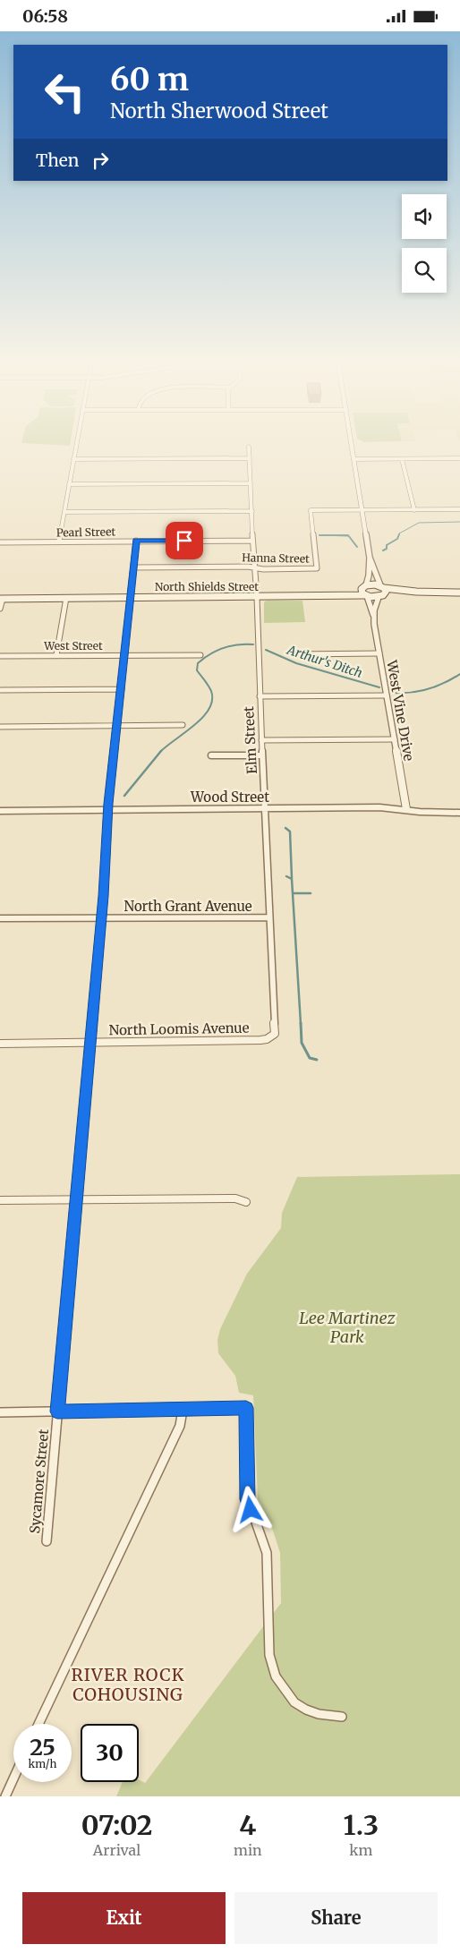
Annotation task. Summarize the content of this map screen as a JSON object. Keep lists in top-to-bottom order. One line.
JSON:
{"streets":{"main road":["North Shields Street"],"street":["Pearl Street","Hanna Street","West Street","West Vine Drive","Elm Street","Wood Street","North Grant Avenue","North Loomis Avenue","Sycamore Street"]},"crossings":[["Pearl Street","Elm Street"],["Pearl Street","Sycamore Street"],["Hanna Street","Elm Street"],["Hanna Street","Sycamore Street"],["North Shields Street","West Vine Drive"],["North Shields Street","Elm Street"],["North Shields Street","Sycamore Street"],["West Street","Sycamore Street"],["West Vine Drive","Wood Street"],["Elm Street","Wood Street"],["Elm Street","North Grant Avenue"],["Elm Street","North Loomis Avenue"],["Wood Street","Sycamore Street"],["North Grant Avenue","Sycamore Street"],["North Loomis Avenue","Sycamore Street"]],"districts":["RIVER ROCK COHOUSING"],"water":["Arthur's Ditch"],"parks":["Lee Martinez Park"],"page":{"status":"06:58","turn":["60 m","North Sherwood Street"],"then":"Then","speed":"25 km/h","limit":"30","eta":["07:02","Arrival","4","min","1.3","km"],"buttons":["Exit","Share"]}}
